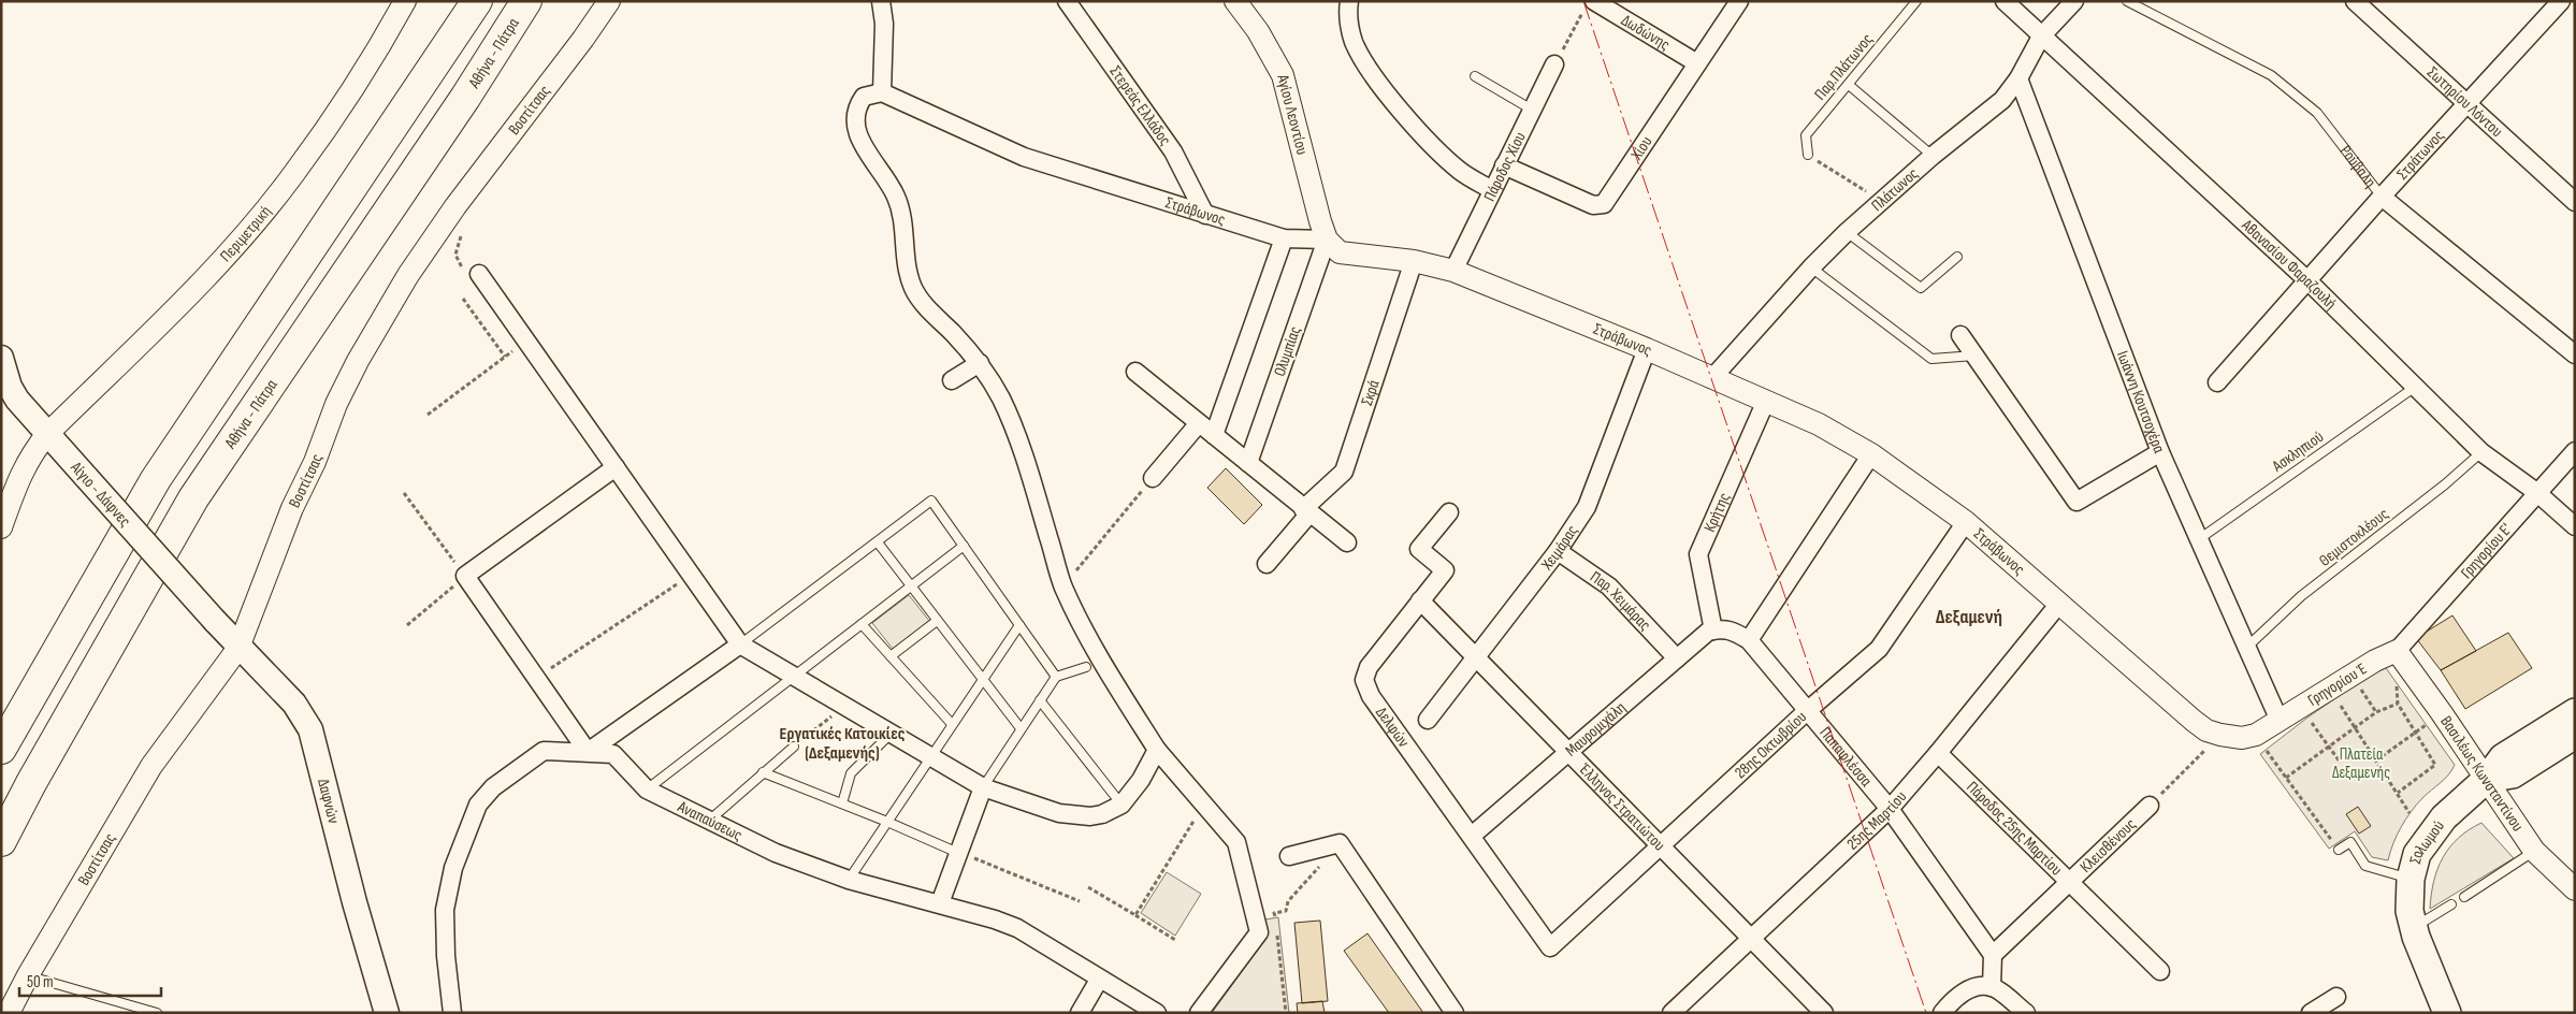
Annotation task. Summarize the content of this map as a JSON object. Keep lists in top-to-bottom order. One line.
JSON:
{"streets":{"highway":["Αθήνα - Πάτρα"],"main road":["Αίγιο - Δάφνες","Δαφνών","Σολωμού"],"street":["Δωδώνης","Σωτηρίου Λόντου","Στερεάς Ελλάδος","Βοστίτσας","Αγίου Λεοντίου","Χίου","Στράτωνος","Ρούβαλη","Πάροδος Χίου","Πλάτωνος","Στράβωνος","Περιμετρική","Αθανασίου Φαραζουλή","Ολυμπίας","Σκρά","Ιωάννη Κουτσοχέρα","Κρήτης","Χειμάρας","Γρηγορίου Ε'","Παρ. Χειμάρας","Γρηγορίου Έ","Δελφών","Μαυρομιχάλη","28ης Οκτωβρίου","Παπαφλέσσα","Βασιλέως Κωνσταντίνου","Έλληνος Στρατιώτου","25ης Μαρτίου","Αναπαύσεως","Πάροδος 25ης Μαρτίου","Κλεισθένους"],"lane":["Παρ.Πλάτωνος","Ασκληπιού","Θεμιστοκλέους"]},"crossings":[["Δωδώνης","Χίου"],["Σωτηρίου Λόντου","Στράτωνος"],["Στερεάς Ελλάδος","Στράβωνος"],["Βοστίτσας","Δαφνών"],["Αγίου Λεοντίου","Στράβωνος"],["Αγίου Λεοντίου","Ολυμπίας"],["Χίου","Πάροδος Χίου"],["Στράτωνος","Ρούβαλη"],["Στράτωνος","Αθανασίου Φαραζουλή"],["Πάροδος Χίου","Στράβωνος"],["Πλάτωνος","Στράβωνος"],["Πλάτωνος","Αθανασίου Φαραζουλή"],["Πλάτωνος","Ιωάννη Κουτσοχέρα"],["Στράβωνος","Ολυμπίας"],["Στράβωνος","Σκρά"],["Στράβωνος","Ιωάννη Κουτσοχέρα"],["Στράβωνος","Κρήτης"],["Στράβωνος","Χειμάρας"],["Στράβωνος","Γρηγορίου Έ"],["Στράβωνος","28ης Οκτωβρίου"],["Στράβωνος","25ης Μαρτίου"],["Στράβωνος","Κλεισθένους"],["Περιμετρική","Αίγιο - Δάφνες"],["Αθανασίου Φαραζουλή","Ασκληπιού"],["Αθανασίου Φαραζουλή","Θεμιστοκλέους"],["Αθανασίου Φαραζουλή","Γρηγορίου Ε'"],["Ιωάννη Κουτσοχέρα","Ασκληπιού"],["Ιωάννη Κουτσοχέρα","Θεμιστοκλέους"],["Ιωάννη Κουτσοχέρα","Γρηγορίου Έ"],["Αίγιο - Δάφνες","Δαφνών"],["Κρήτης","Μαυρομιχάλη"],["Κρήτης","Παπαφλέσσα"],["Χειμάρας","Παρ. Χειμάρας"],["Χειμάρας","Έλληνος Στρατιώτου"],["Γρηγορίου Ε'","Γρηγορίου Έ"],["Γρηγορίου Ε'","Βασιλέως Κωνσταντίνου"],["Παρ. Χειμάρας","Μαυρομιχάλη"],["Γρηγορίου Έ","Βασιλέως Κωνσταντίνου"],["Δελφών","Μαυρομιχάλη"],["Δελφών","28ης Οκτωβρίου"],["Δελφών","Έλληνος Στρατιώτου"],["Μαυρομιχάλη","Παπαφλέσσα"],["Μαυρομιχάλη","Έλληνος Στρατιώτου"],["28ης Οκτωβρίου","Παπαφλέσσα"],["28ης Οκτωβρίου","Έλληνος Στρατιώτου"],["Παπαφλέσσα","25ης Μαρτίου"],["Παπαφλέσσα","Κλεισθένους"],["Βασιλέως Κωνσταντίνου","Σολωμού"],["Έλληνος Στρατιώτου","25ης Μαρτίου"],["25ης Μαρτίου","Πάροδος 25ης Μαρτίου"],["Πάροδος 25ης Μαρτίου","Κλεισθένους"]],"districts":["Δεξαμενή","Εργατικές Κατοικίες (Δεξαμενής)"],"parks":["Πλατεία Δεξαμενής"],"scale_bar":"50 m"}
